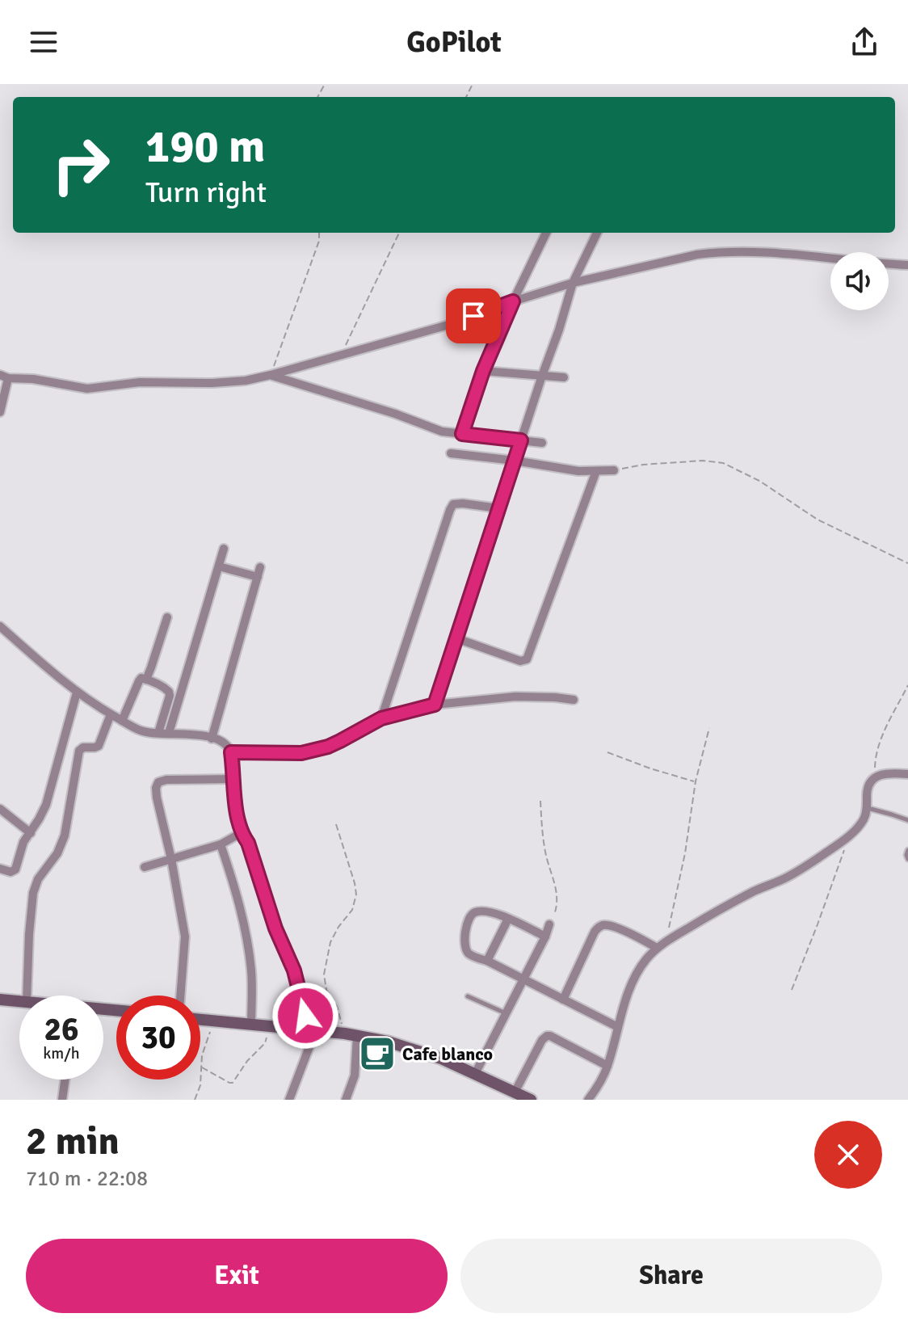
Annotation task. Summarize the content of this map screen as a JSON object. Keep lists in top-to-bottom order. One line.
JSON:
{"places":{"cafe":["Cafe blanco"]},"page":{"header":"GoPilot","turn":["190 m","Turn right"],"speed":"26 km/h","limit":"30","heading":["2 min","710 m · 22:08"],"buttons":["Exit","Share"]}}
